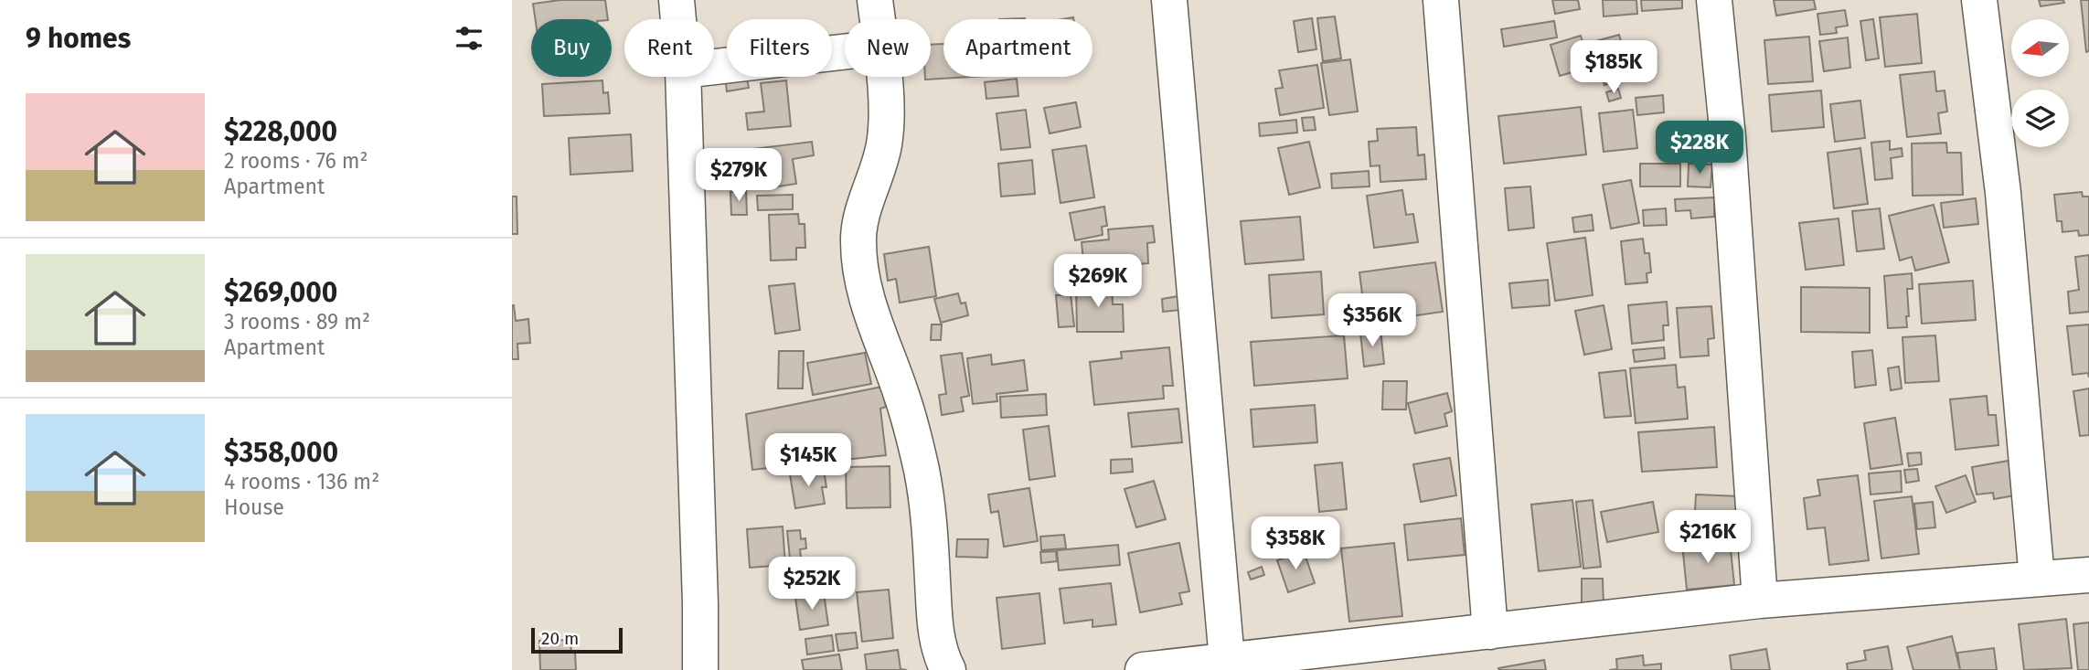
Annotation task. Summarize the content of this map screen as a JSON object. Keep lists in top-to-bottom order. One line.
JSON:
{"scale_bar":"20 m","north":"left","page":{"heading":"9 homes","chip":["Buy","Rent","Filters","New","Apartment"],"price":["$185K","$228K","$279K","$269K","$356K","$145K","$216K","$358K","$252K"],"list":[{"name":"$228,000","note":"2 rooms · 76 m² · Apartment"},{"name":"$269,000","note":"3 rooms · 89 m² · Apartment"},{"name":"$358,000","note":"4 rooms · 136 m² · House"}],"scale":"20 m"}}
